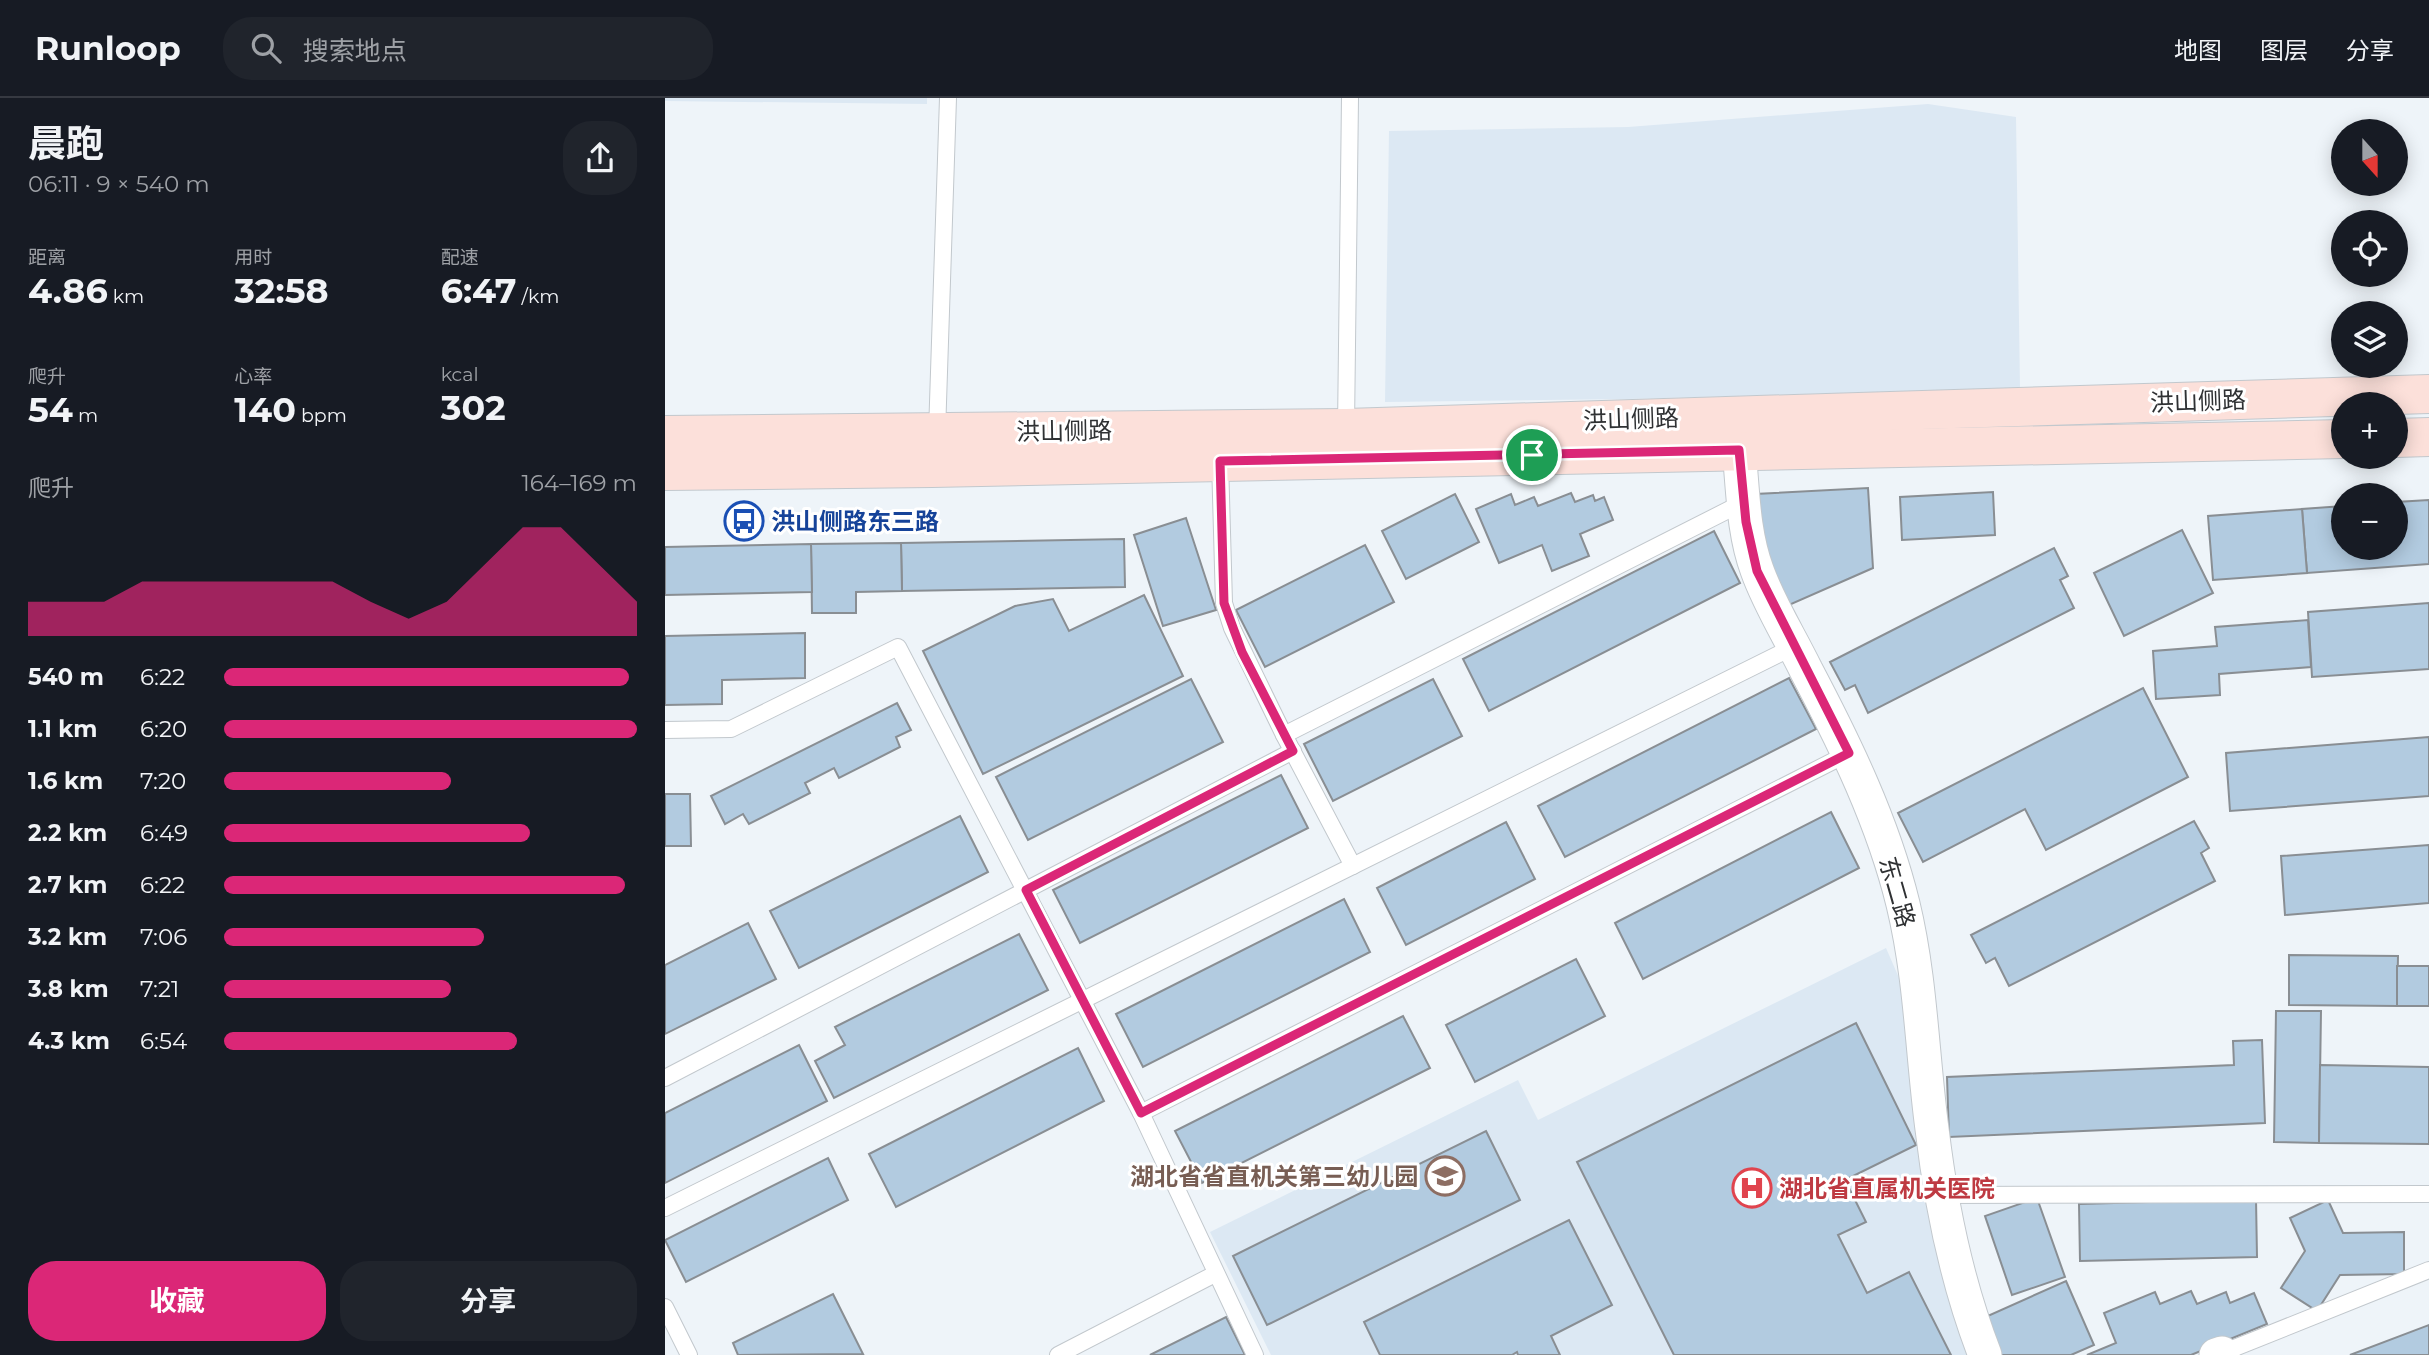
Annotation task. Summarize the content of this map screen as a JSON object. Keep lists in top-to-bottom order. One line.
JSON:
{"streets":{"main road":["洪山侧路"],"street":["东二路"]},"crossings":[["洪山侧路","东二路"]],"places":{"bus stop":["洪山侧路东三路"],"school or university":["湖北省省直机关第三幼儿园"],"hospital":["湖北省直属机关医院"]},"north":"bottom","page":{"header":"Runloop","search":"搜索地点","nav":["地图","图层","分享"],"heading":["晨跑","06:11 · 9 × 540 m"],"map_buttons":["+","−"],"stats":[["距离","4.86 km"],["用时","32:58"],["配速","6:47 /km"],["爬升","54 m"],["心率","140 bpm"],["kcal","302"]],"chart":["爬升","164–169 m"],"list":[{"name":"540 m","note":"6:22"},{"name":"1.1 km","note":"6:20"},{"name":"1.6 km","note":"7:20"},{"name":"2.2 km","note":"6:49"},{"name":"2.7 km","note":"6:22"},{"name":"3.2 km","note":"7:06"},{"name":"3.8 km","note":"7:21"},{"name":"4.3 km","note":"6:54"}],"buttons":["收藏","分享"]}}
